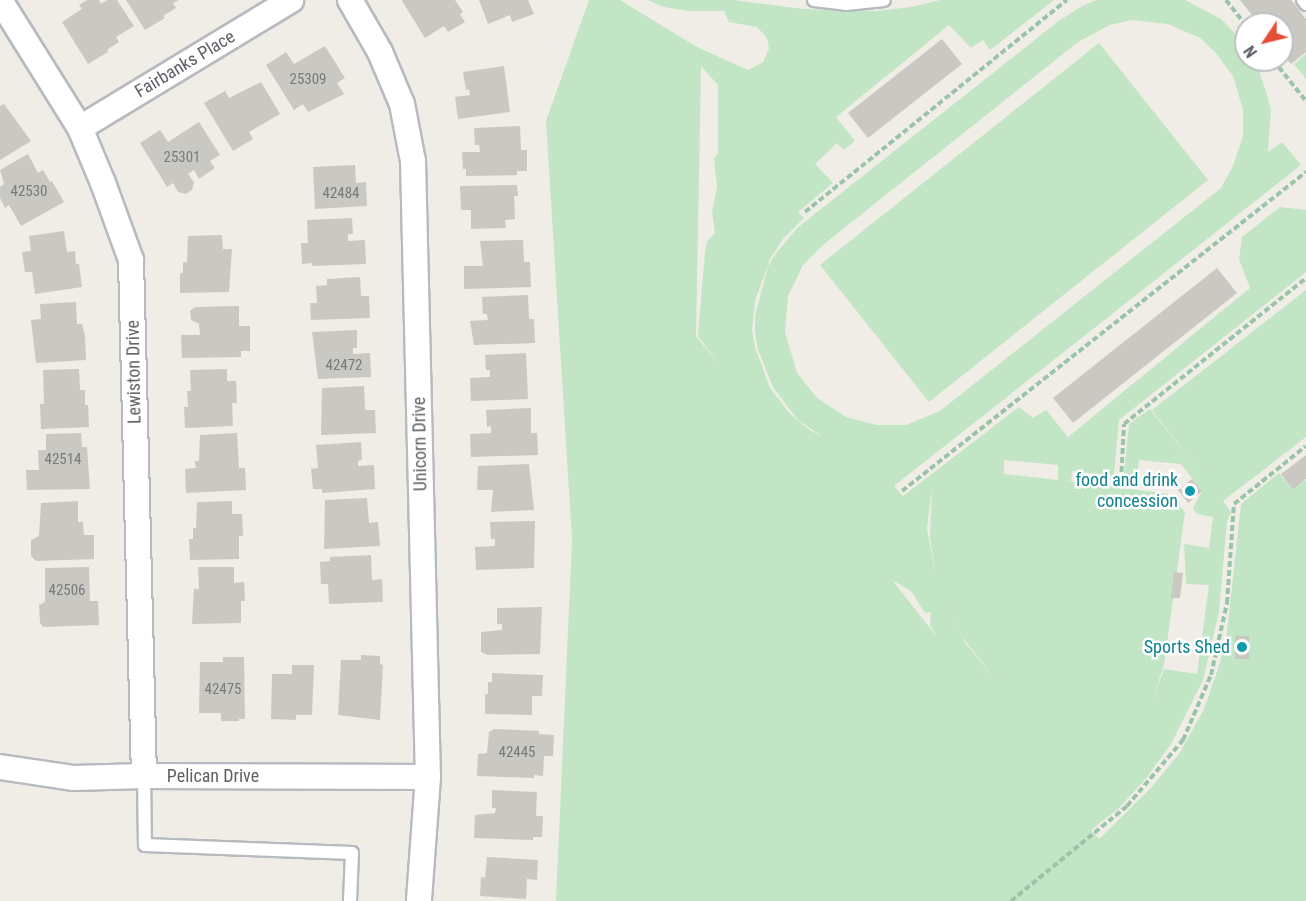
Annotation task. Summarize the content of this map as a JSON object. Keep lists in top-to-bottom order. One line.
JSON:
{"streets":{"street":["Fairbanks Place","Lewiston Drive","Unicorn Drive","Pelican Drive"]},"crossings":[["Fairbanks Place","Lewiston Drive"],["Lewiston Drive","Pelican Drive"],["Unicorn Drive","Pelican Drive"]],"places":["food and drink concession","Sports Shed"],"house_numbers":["25309","25301","42530","42484","42472","42514","42506","42475","42445"],"north":"bottom left"}
